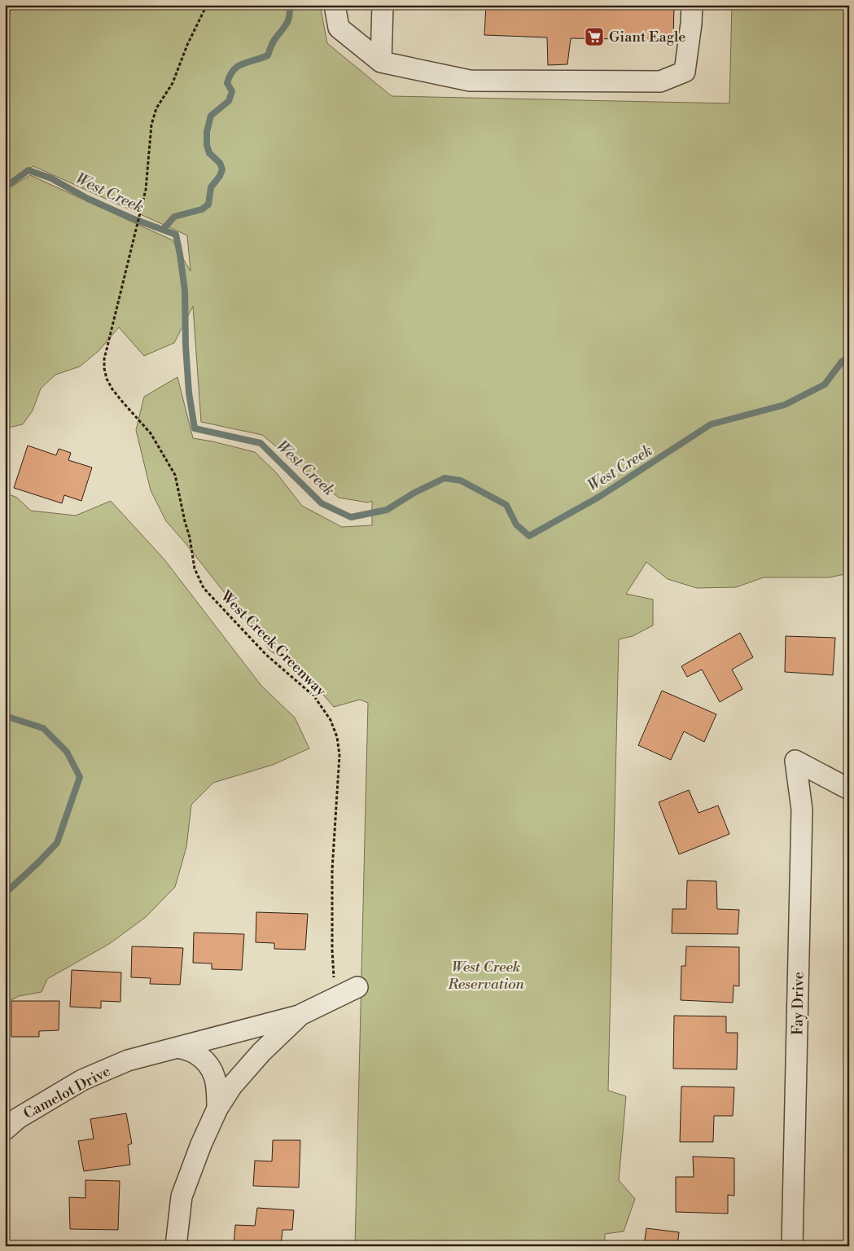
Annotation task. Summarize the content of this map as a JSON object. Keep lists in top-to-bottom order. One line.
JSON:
{"streets":{"street":["Fay Drive","Camelot Drive"],"path":["West Creek Greenway"]},"water":["West Creek"],"parks":["West Creek Reservation"],"places":{"supermarket":["Giant Eagle"]}}
